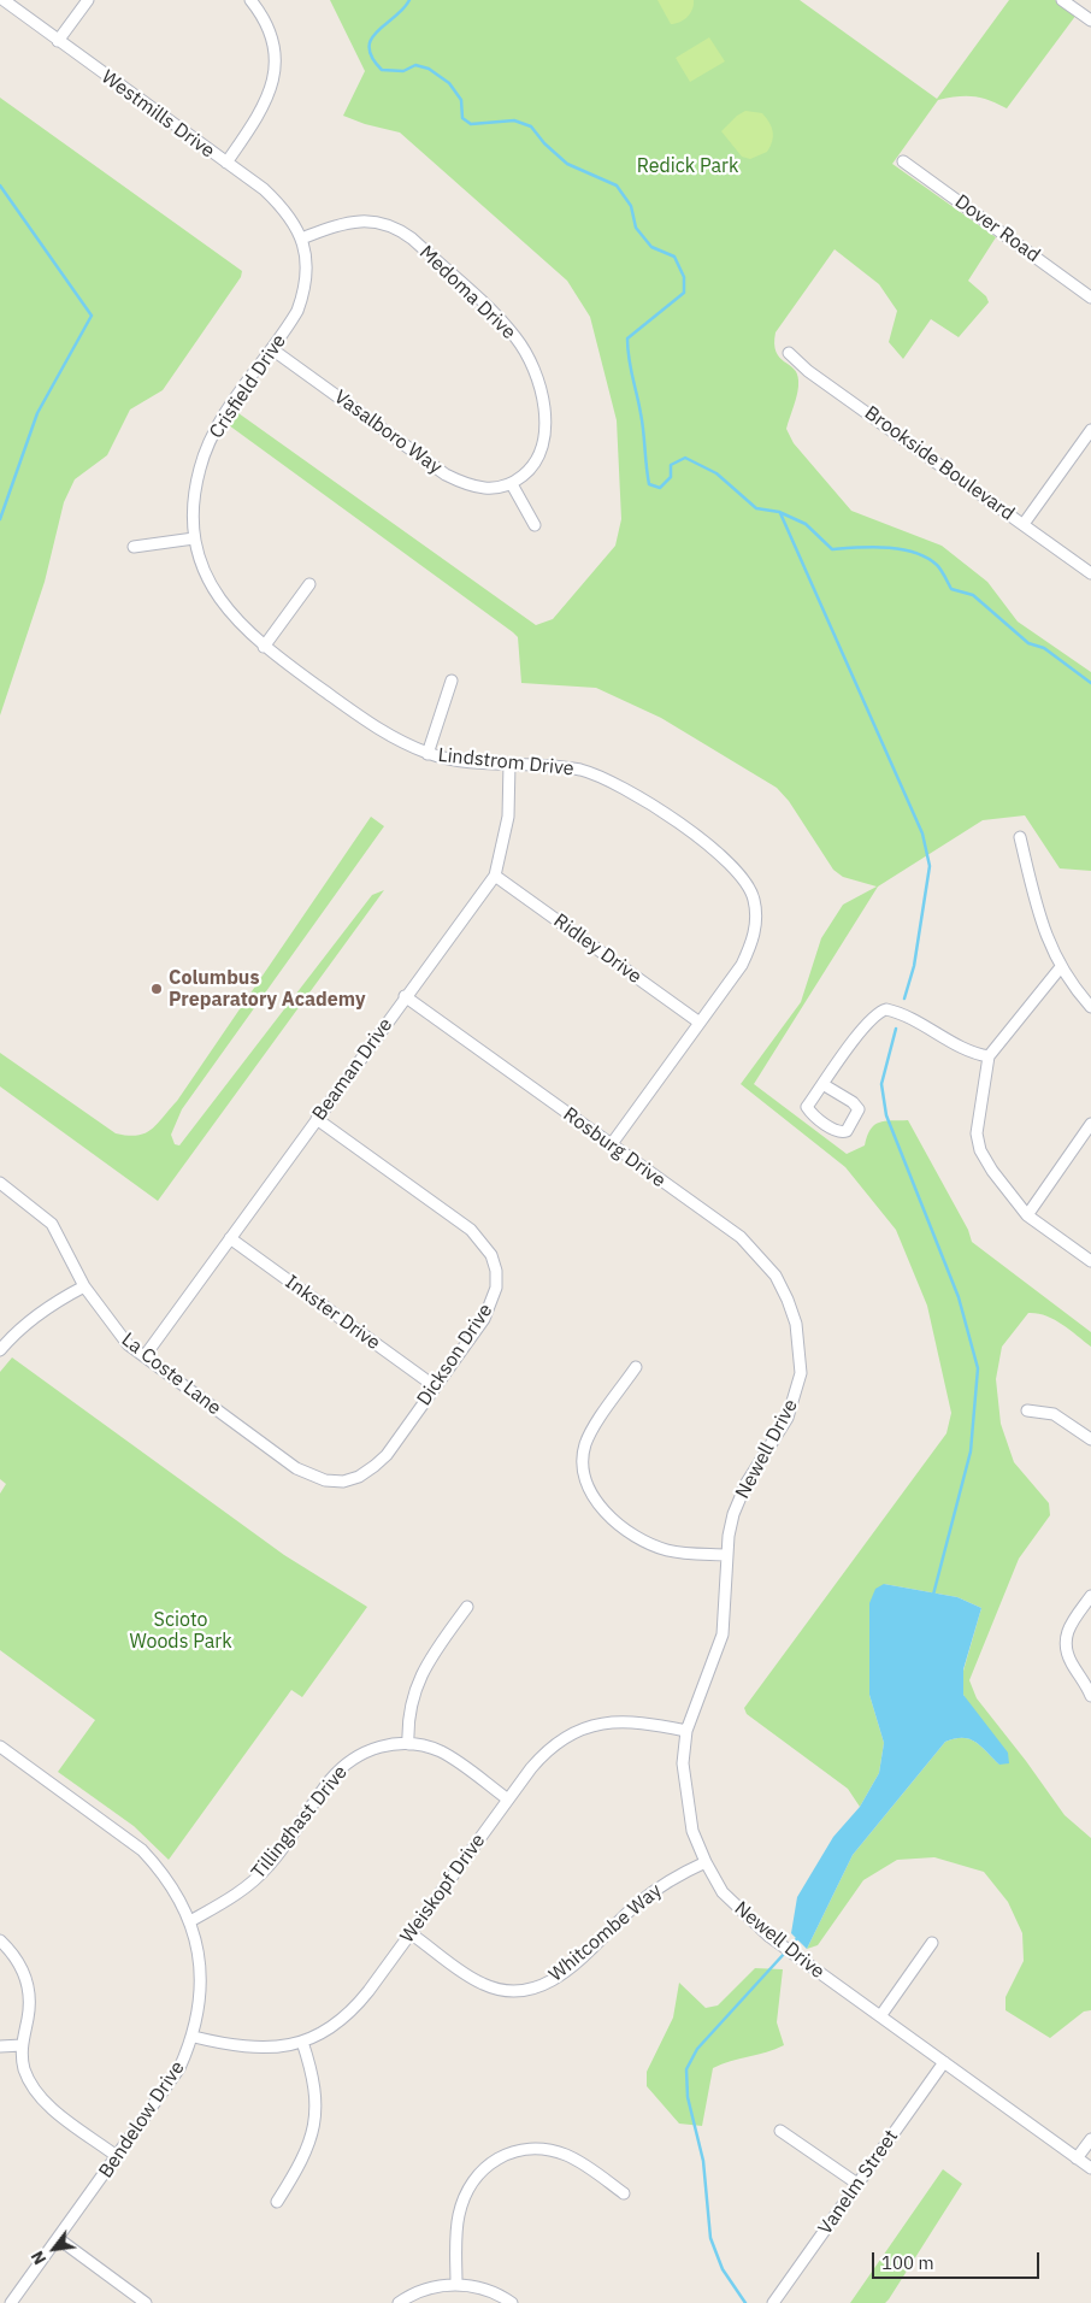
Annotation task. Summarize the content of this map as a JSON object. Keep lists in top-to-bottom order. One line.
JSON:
{"streets":{"street":["Westmills Drive","Dover Road","Medoma Drive","Crisfield Drive","Vasalboro Way","Brookside Boulevard","Lindstrom Drive","Ridley Drive","Beaman Drive","Rosburg Drive","Inkster Drive","Dickson Drive","La Coste Lane","Newell Drive","Tillinghast Drive","Weiskopf Drive","Whitcombe Way","Bendelow Drive","Vanelm Street"]},"crossings":[["Westmills Drive","Medoma Drive"],["Westmills Drive","Crisfield Drive"],["Medoma Drive","Crisfield Drive"],["Medoma Drive","Vasalboro Way"],["Crisfield Drive","Vasalboro Way"],["Crisfield Drive","Lindstrom Drive"],["Lindstrom Drive","Ridley Drive"],["Lindstrom Drive","Beaman Drive"],["Lindstrom Drive","Rosburg Drive"],["Ridley Drive","Beaman Drive"],["Beaman Drive","Rosburg Drive"],["Beaman Drive","Inkster Drive"],["Beaman Drive","Dickson Drive"],["Beaman Drive","La Coste Lane"],["Rosburg Drive","Newell Drive"],["Inkster Drive","Dickson Drive"],["Dickson Drive","La Coste Lane"],["Newell Drive","Weiskopf Drive"],["Newell Drive","Whitcombe Way"],["Newell Drive","Vanelm Street"],["Tillinghast Drive","Weiskopf Drive"],["Tillinghast Drive","Bendelow Drive"],["Weiskopf Drive","Whitcombe Way"],["Weiskopf Drive","Bendelow Drive"]],"parks":["Redick Park","Scioto Woods Park"],"places":["Columbus Preparatory Academy"],"scale_bar":"100 m","north":"bottom left"}
